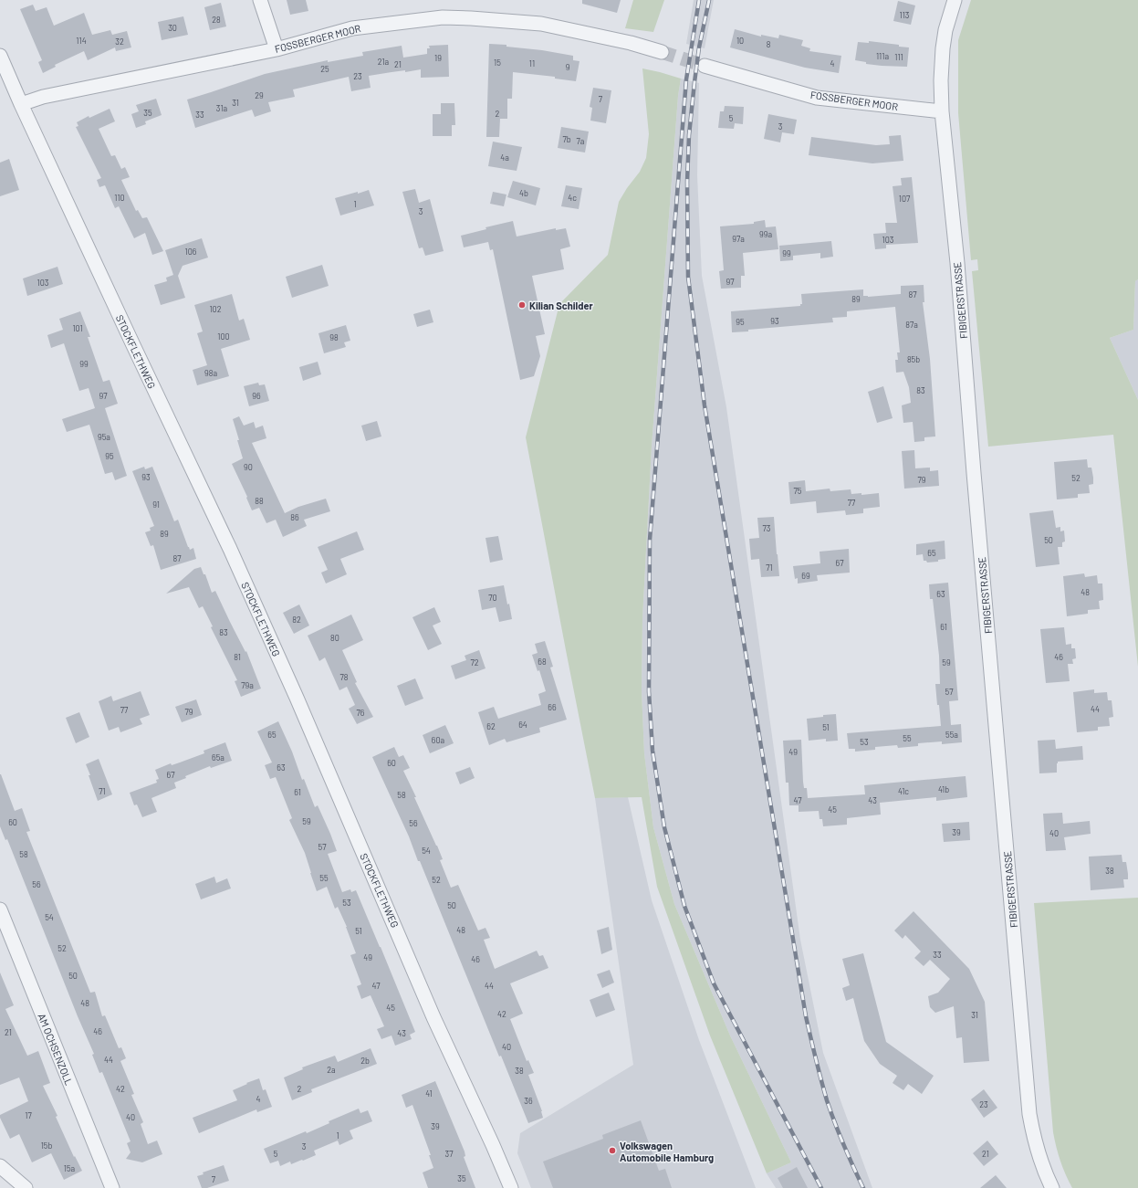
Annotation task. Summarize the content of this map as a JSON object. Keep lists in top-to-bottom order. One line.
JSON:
{"streets":{"street":["FOSSBERGER MOOR","FIBIGERSTRASSE","STOCKFLETHWEG","AM OCHSENZOLL"]},"crossings":[["FOSSBERGER MOOR","FIBIGERSTRASSE"],["FOSSBERGER MOOR","STOCKFLETHWEG"]],"places":["Kilian Schilder","Volkswagen Automobile Hamburg"],"house_numbers":["113","28","30","114","10","32","8","111a","111","19","21a","15","11","4","21","9","25","23","29","7","31","31a","35","2","33","5","3","7b","7a","4a","4b","110","4c","107","1","3","99a","97a","103","106","99","97","103","87","89","102","93","95","87a","101","100","98","85b","99","98a","83","97","96","95a","95","90","93","52","79","75","88","77","91","86","73","89","50","65","87","67","71","69","48","63","70","82","61","83","80","81","46","68","72","59","78","79a","57","66","44","77","79","76","64","62","51","65","55a","55","60a","53","49","65a","60","63","67","41b","71","41c","61","58","47","43","45","59","60","56","39","40","57","54","58","38","55","52","56","53","50","54","48","51","52","33","49","46","50","47","44","48","45","42","31","46","21","43","40","44","2b","2a","38","42","2","41","4","36","23","17","40","39","1","15b","3","5","37","21","15a","35","7"]}
